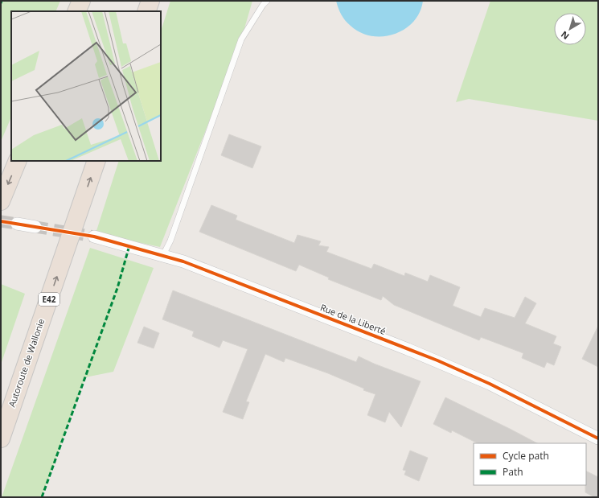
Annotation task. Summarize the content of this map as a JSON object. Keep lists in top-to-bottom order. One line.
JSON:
{"streets":{"highway":["E42","Autoroute de Wallonie"],"street":["Rue de la Liberté"]},"one_way":["Autoroute de Wallonie"],"legend":["Cycle path","Path"],"north":"bottom left"}
